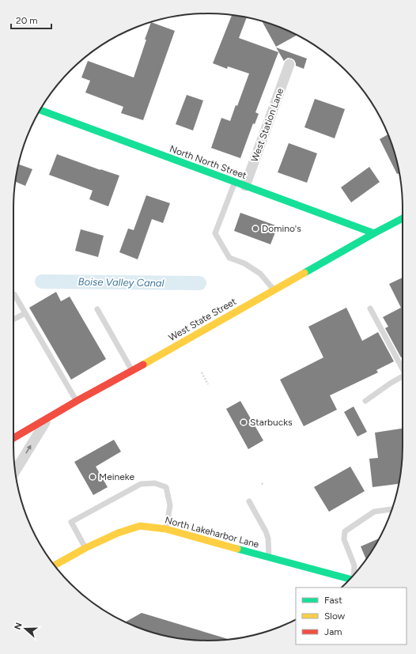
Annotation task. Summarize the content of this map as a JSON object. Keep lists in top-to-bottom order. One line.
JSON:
{"streets":{"street":["West Station Lane","North North Street","West State Street","North Lakeharbor Lane"]},"crossings":[["West Station Lane","North North Street"],["North North Street","West State Street"]],"water":["Boise Valley Canal"],"places":["Domino's","Starbucks","Meineke"],"legend":["Fast","Slow","Jam"],"scale_bar":"20 m","north":"left"}
